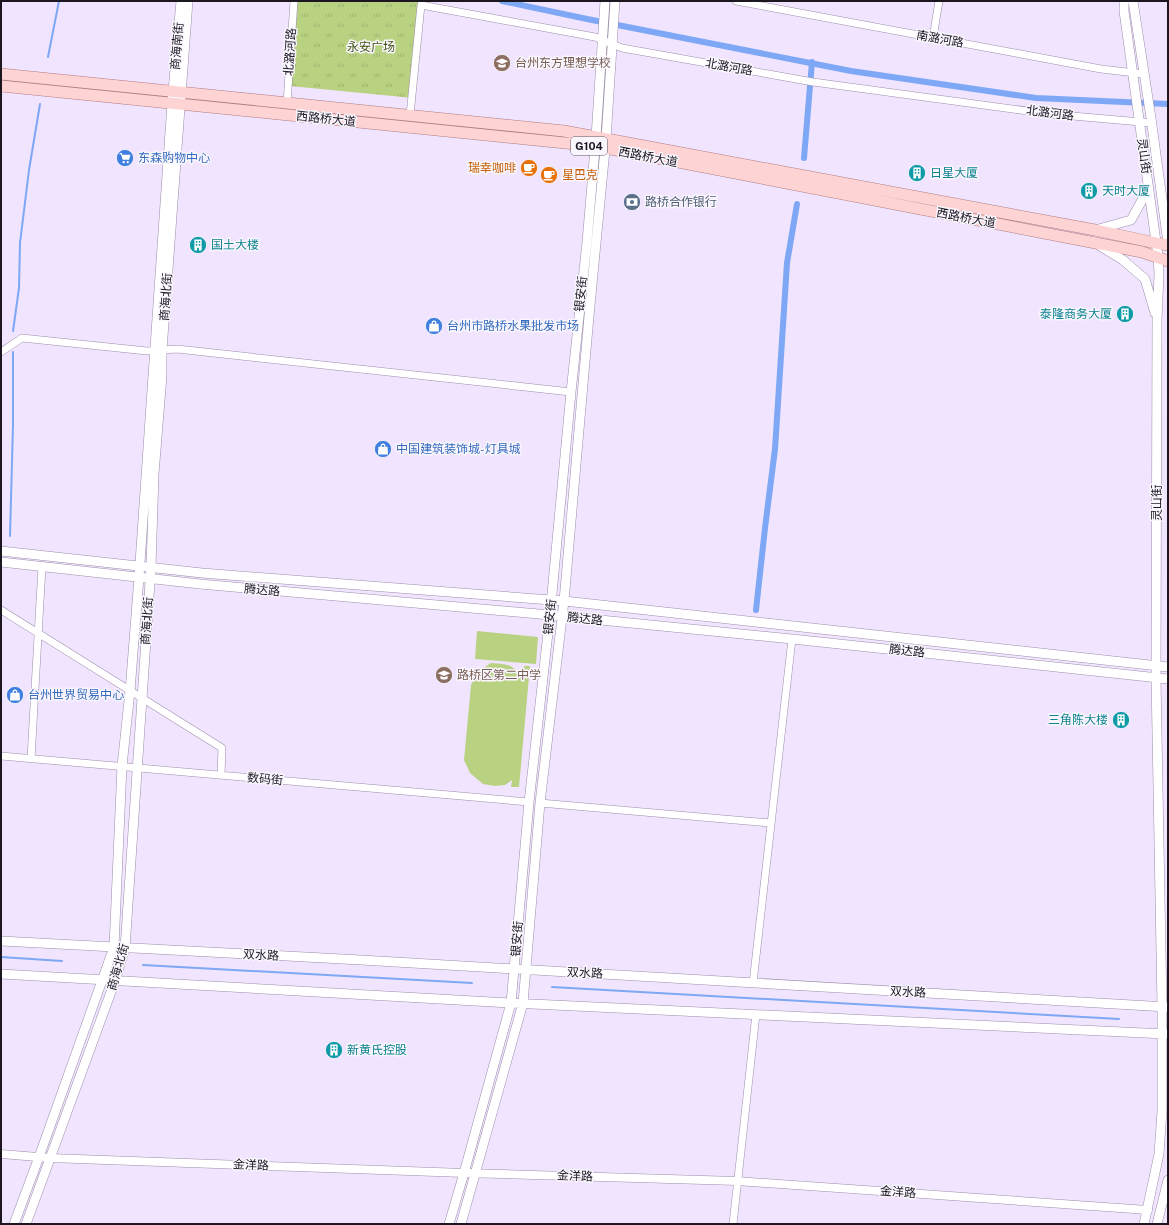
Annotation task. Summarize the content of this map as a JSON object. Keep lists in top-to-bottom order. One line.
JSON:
{"streets":{"main road":["商海南街","西路桥大道","G104","灵山街","银安街","商海北街","腾达路","双水路"],"street":["南潞河路","北潞河路","数码街","金洋路"]},"crossings":[["南潞河路","灵山街"],["商海南街","西路桥大道"],["商海南街","商海北街"],["北潞河路","西路桥大道"],["北潞河路","灵山街"],["北潞河路","银安街"],["西路桥大道","灵山街"],["西路桥大道","银安街"],["西路桥大道","商海北街"],["灵山街","腾达路"],["灵山街","双水路"],["灵山街","金洋路"],["银安街","腾达路"],["银安街","数码街"],["银安街","双水路"],["银安街","金洋路"],["商海北街","腾达路"],["商海北街","数码街"],["商海北街","双水路"],["商海北街","金洋路"]],"parks":["永安广场"],"places":{"school or university":["台州东方理想学校","路桥区第二中学"],"supermarket":["东森购物中心"],"cafe":["瑞幸咖啡","星巴克"],"building":["日星大厦","天时大厦","国土大楼","泰隆商务大厦","三角陈大楼","新黄氏控股"],"bank":["路桥合作银行"],"shop":["台州市路桥水果批发市场","中国建筑装饰城-灯具城","台州世界贸易中心"]}}
